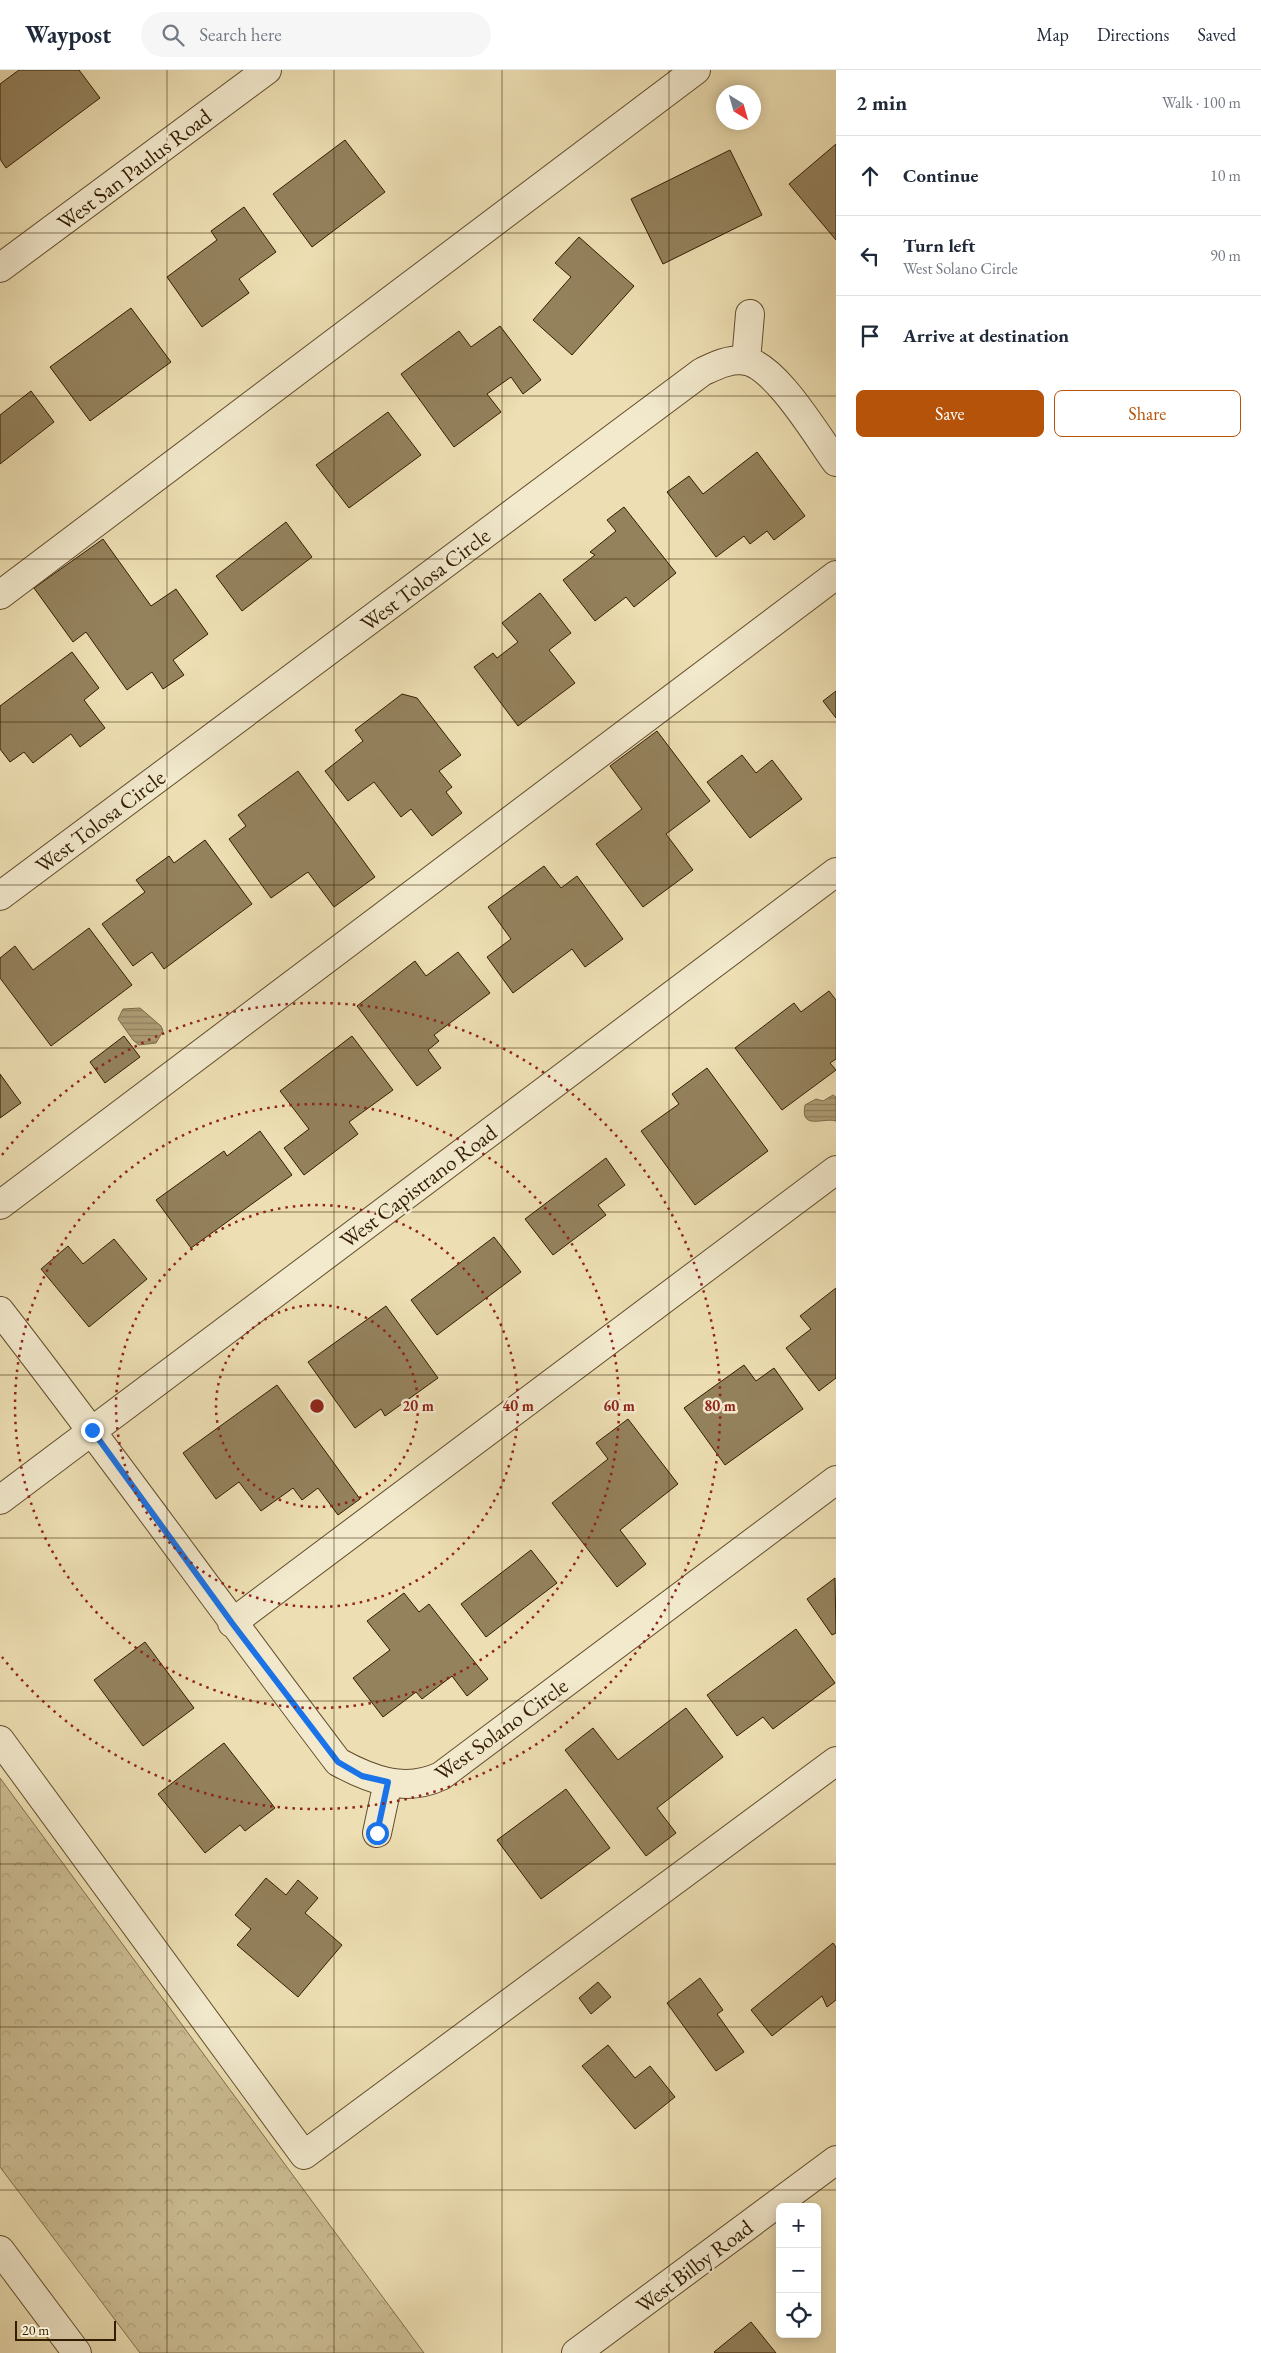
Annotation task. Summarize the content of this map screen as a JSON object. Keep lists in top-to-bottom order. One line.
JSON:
{"streets":{"street":["West San Paulus Road","West Tolosa Circle","West Capistrano Road","West Solano Circle","West Bilby Road"]},"crossings":[["West Capistrano Road","West Solano Circle"]],"scale_bar":"20 m","north":"bottom right","page":{"header":"Waypost","search":"Search here","nav":["Map","Directions","Saved"],"heading":["2 min","Walk · 100 m"],"list":[["Continue","10 m"],["Turn left","West Solano Circle","90 m"],"Arrive at destination"],"buttons":["Save","Share"],"map_buttons":["+","−"],"scale":"20 m"},"rings":["20 m","40 m","60 m","80 m"]}
